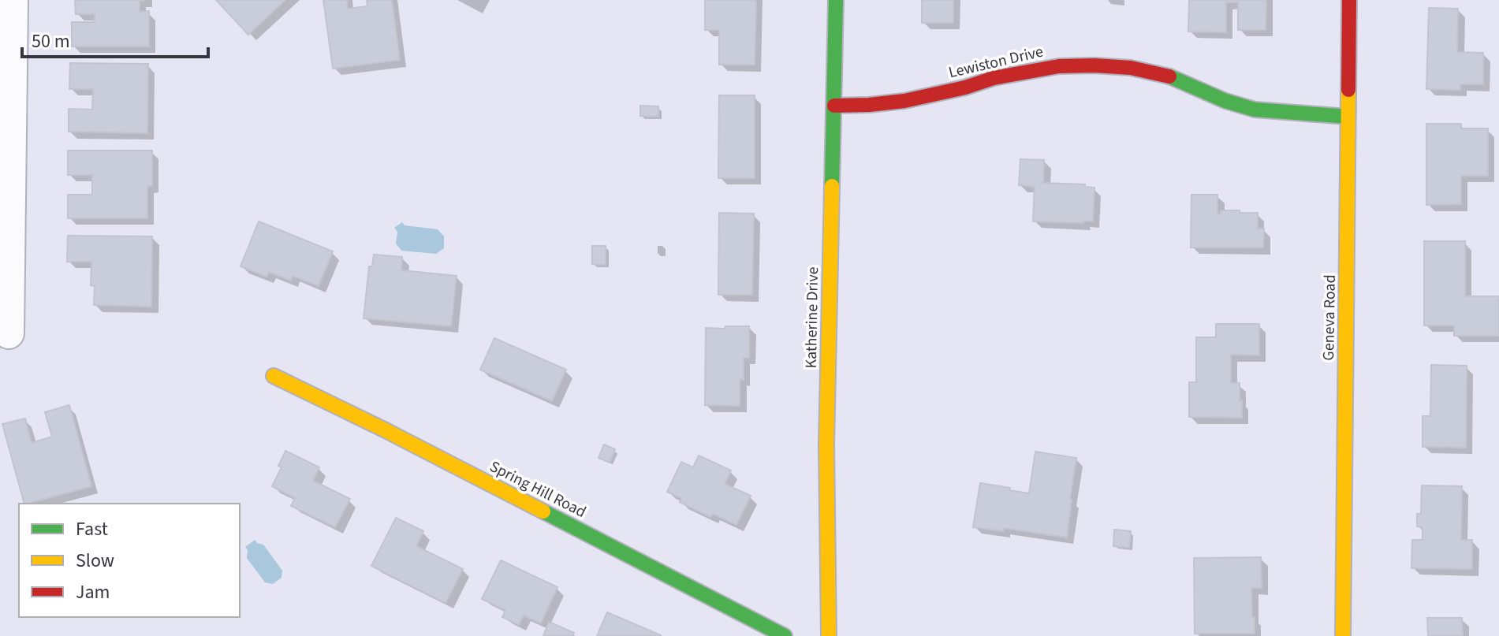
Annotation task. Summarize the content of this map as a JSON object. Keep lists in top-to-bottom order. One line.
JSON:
{"streets":{"street":["Lewiston Drive","Katherine Drive","Geneva Road","Spring Hill Road"]},"crossings":[["Lewiston Drive","Katherine Drive"],["Lewiston Drive","Geneva Road"]],"legend":["Fast","Slow","Jam"],"scale_bar":"50 m"}
